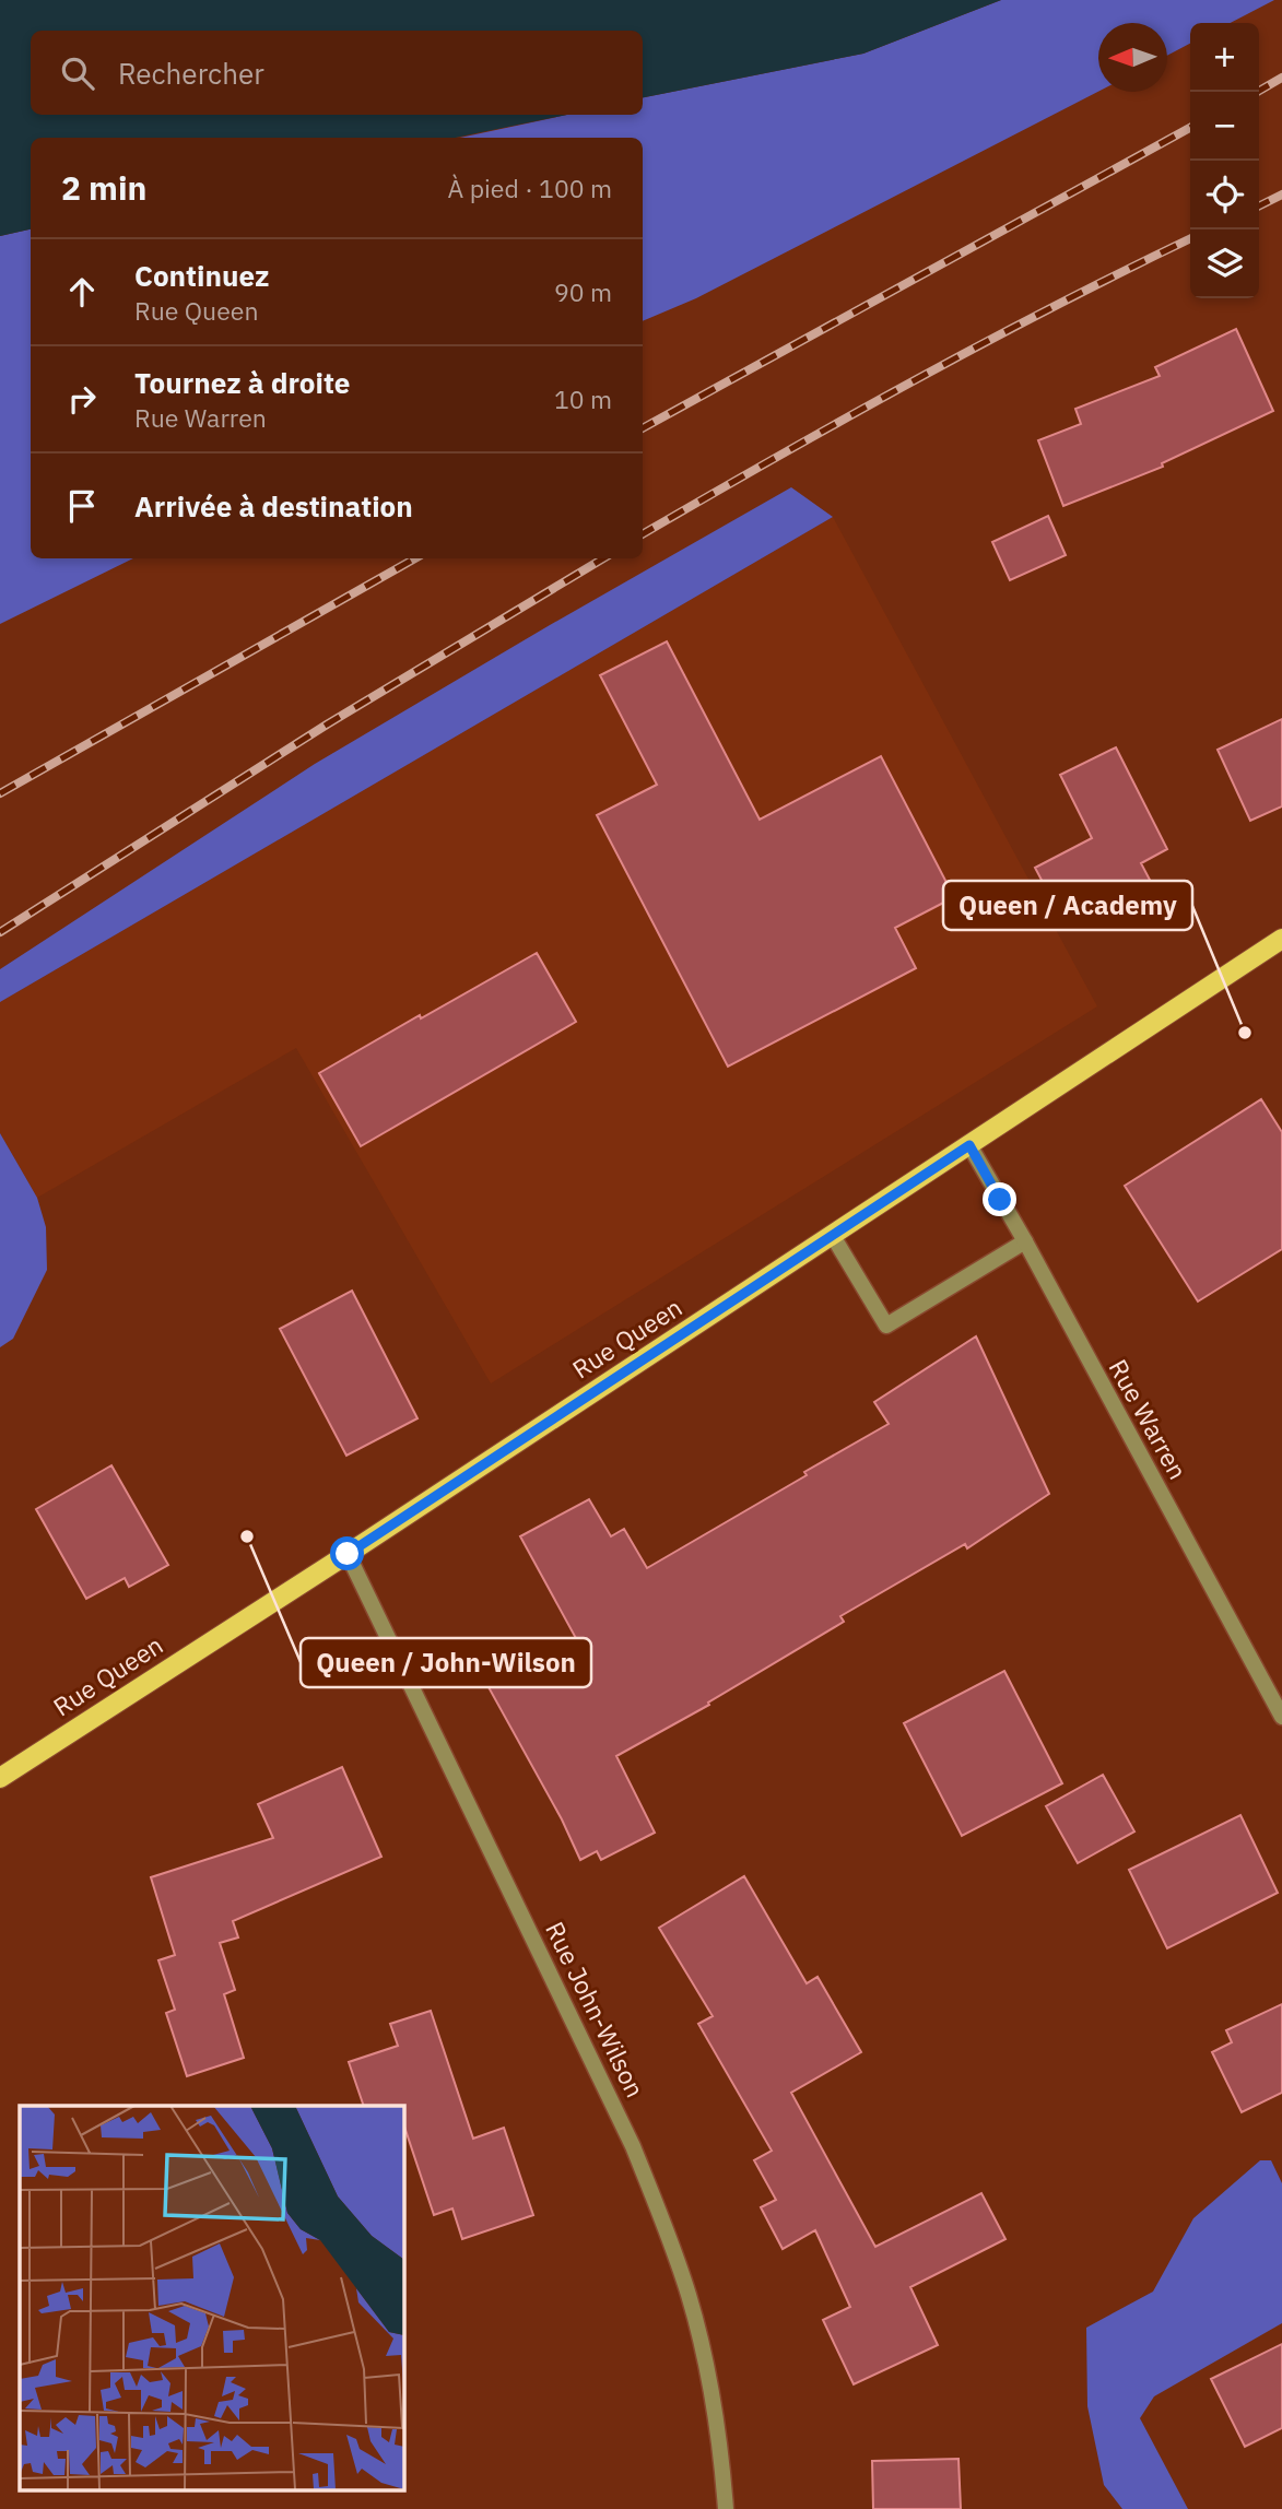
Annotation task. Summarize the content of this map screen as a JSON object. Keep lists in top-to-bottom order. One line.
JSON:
{"streets":{"main road":["Rue Queen"],"street":["Rue Warren","Rue John-Wilson"]},"crossings":[["Rue Queen","Rue Warren"],["Rue Queen","Rue John-Wilson"]],"places":["Queen / Academy","Queen / John-Wilson"],"north":"left","page":{"map_buttons":["+","−"],"search":"Rechercher","heading":["2 min","À pied · 100 m"],"list":[["Continuez","Rue Queen","90 m"],["Tournez à droite","Rue Warren","10 m"],"Arrivée à destination"]}}
